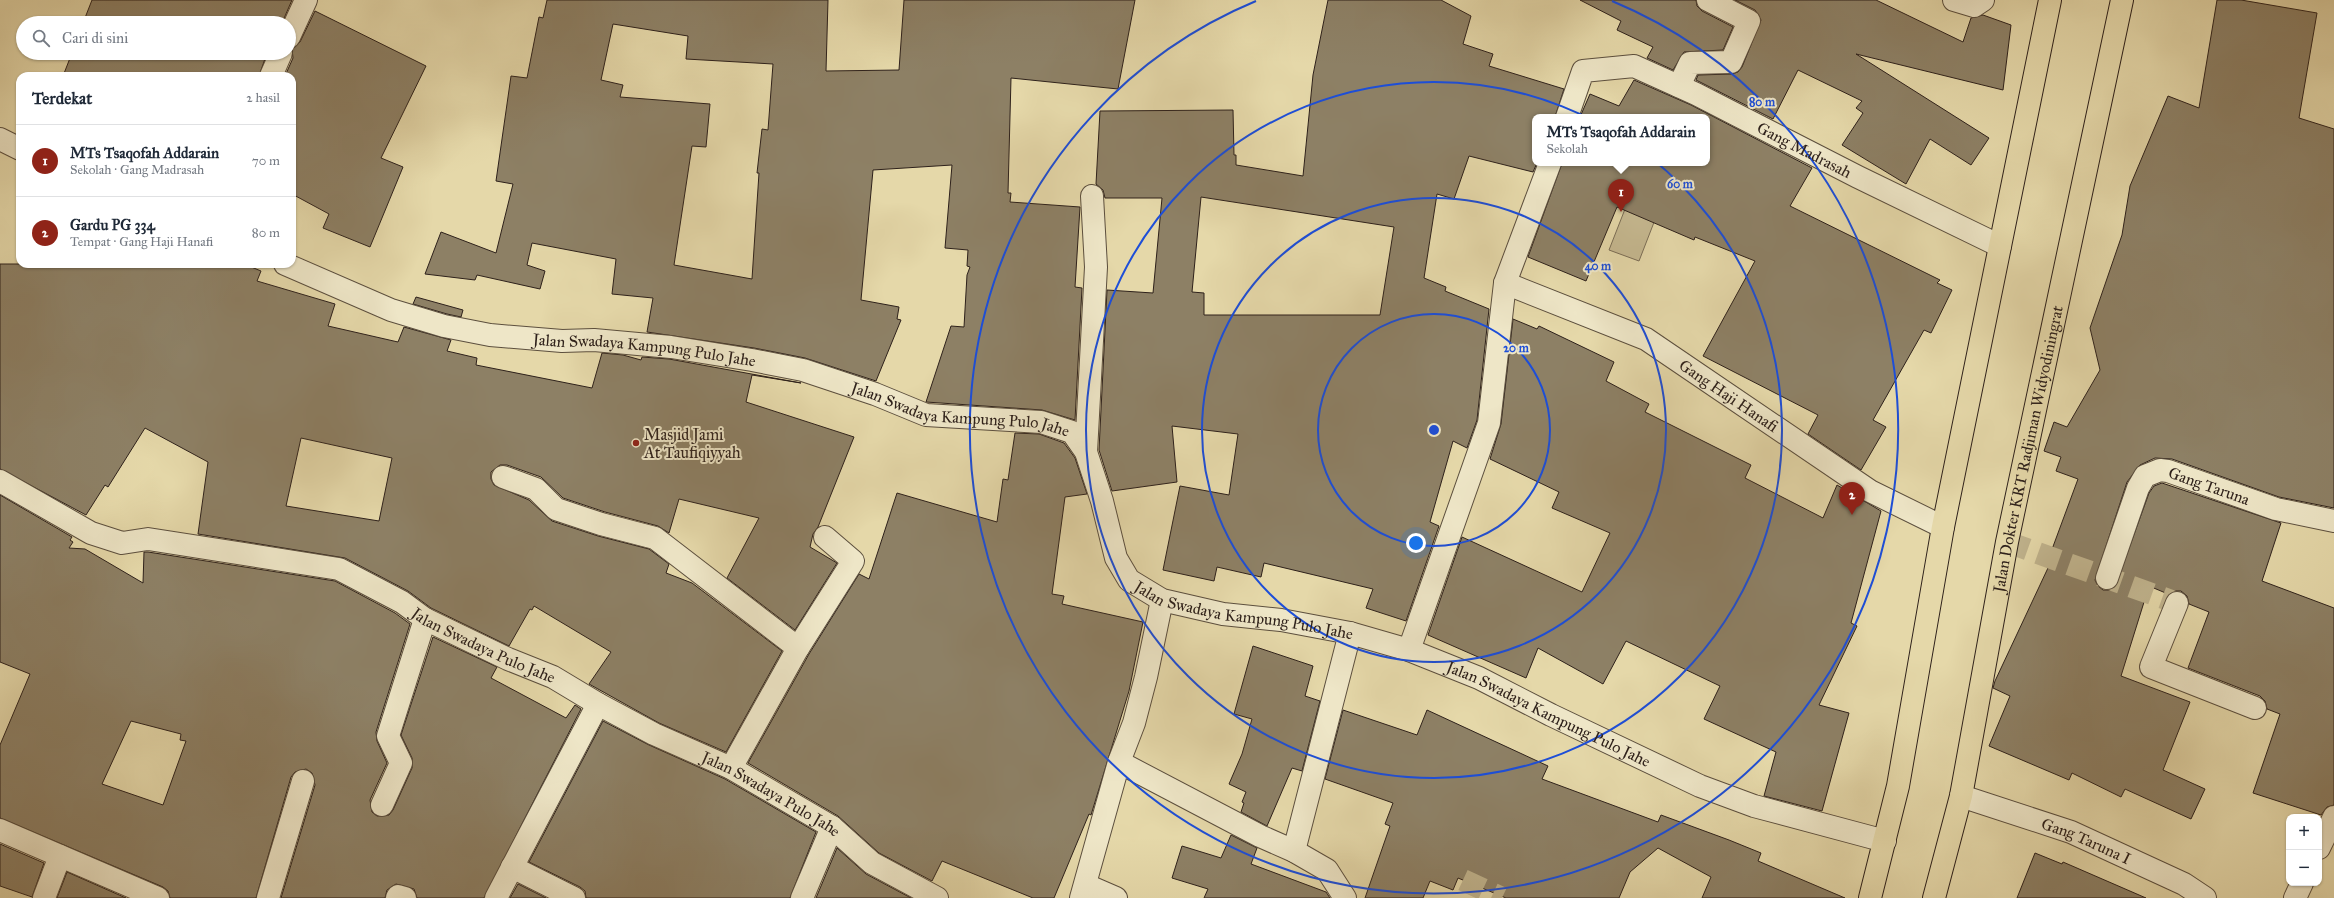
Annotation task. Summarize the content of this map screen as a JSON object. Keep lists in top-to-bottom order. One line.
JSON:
{"streets":{"main road":["Jalan Dokter KRT Radjiman Widyodiningrat"],"street":["Gang Madrasah","Jalan Swadaya Kampung Pulo Jahe","Gang Haji Hanafi","Gang Taruna","Jalan Swadaya Pulo Jahe","Gang Taruna I"]},"crossings":[["Jalan Dokter KRT Radjiman Widyodiningrat","Gang Taruna I"]],"places":["Masjid Jami At Taufiqiyyah"],"page":{"search":"Cari di sini","heading":["Terdekat","2 hasil"],"popup":["MTs Tsaqofah Addarain","Sekolah"],"list":[{"mark":"1","name":"MTs Tsaqofah Addarain","note":"Sekolah · Gang Madrasah","value":"70 m"},{"mark":"2","name":"Gardu PG 334","note":"Tempat · Gang Haji Hanafi","value":"80 m"}],"pins":["1","2"],"map_buttons":["+","−"]},"rings":["80 m","60 m","40 m","20 m"]}
